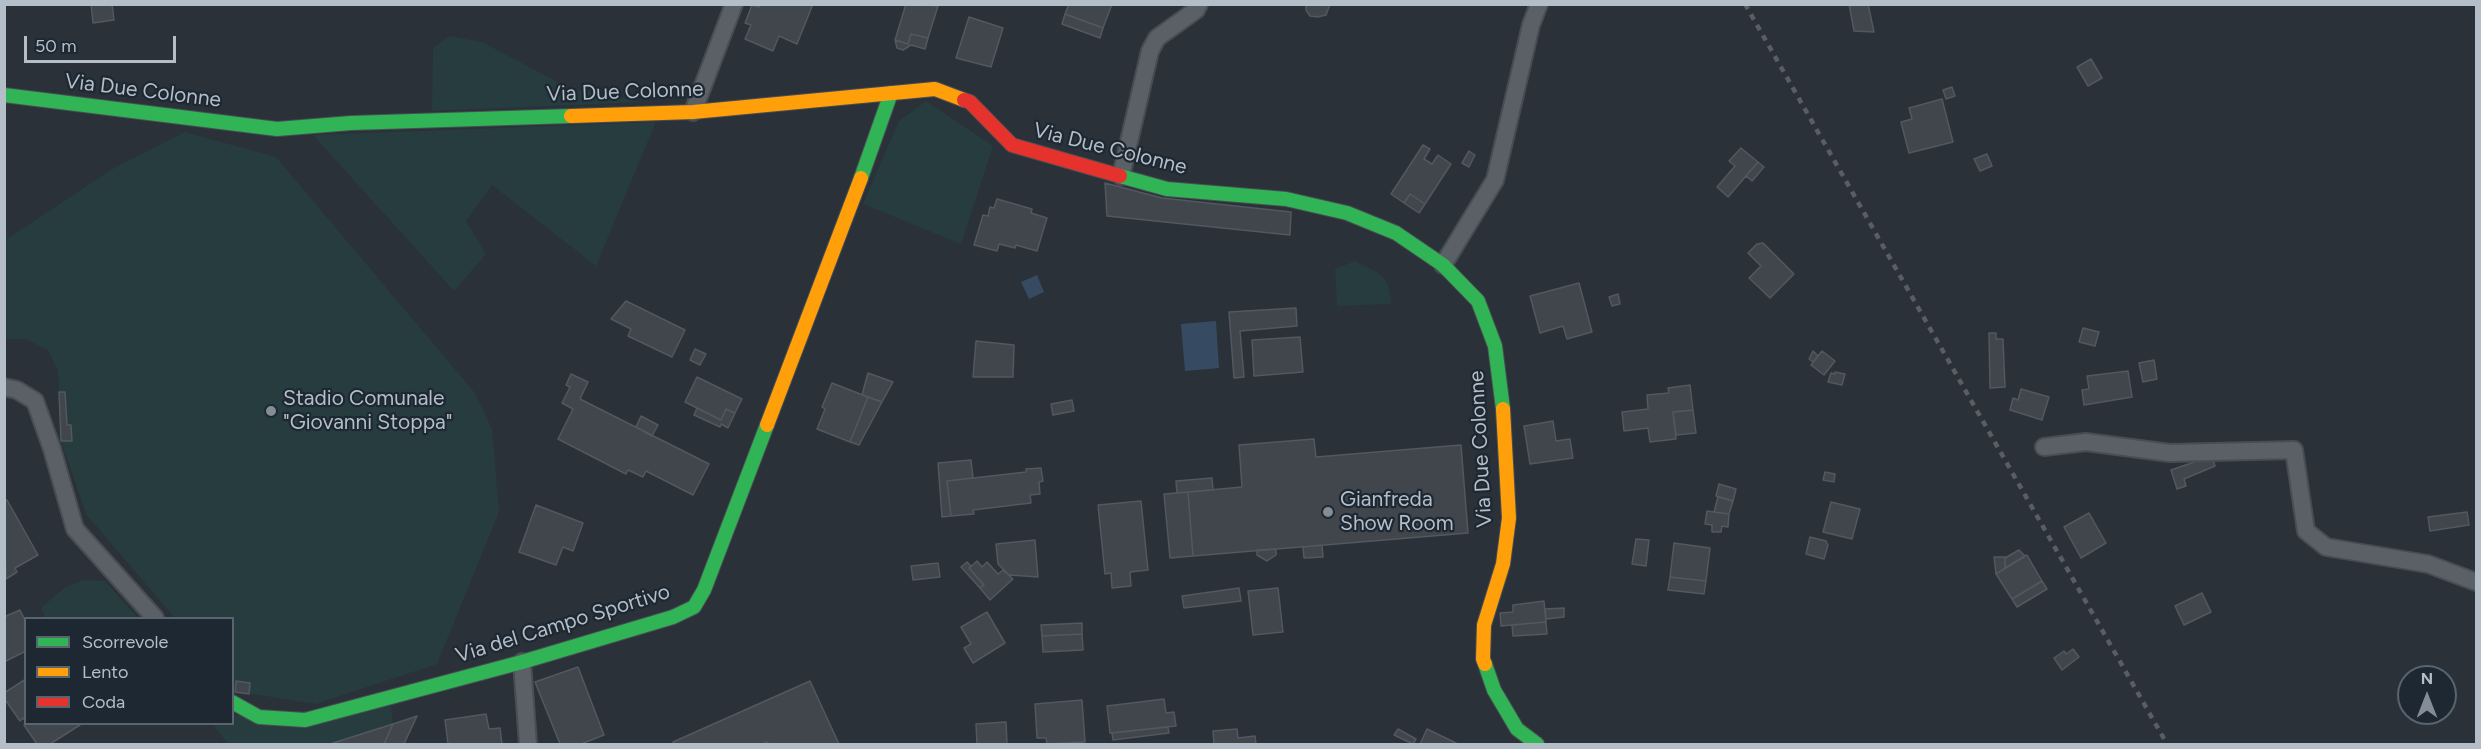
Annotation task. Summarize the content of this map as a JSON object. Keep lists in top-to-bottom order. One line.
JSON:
{"streets":{"street":["Via Due Colonne","Via del Campo Sportivo"]},"crossings":[["Via Due Colonne","Via del Campo Sportivo"]],"places":["Stadio Comunale \"Giovanni Stoppa\"","Gianfreda Show Room"],"legend":["Scorrevole","Lento","Coda"],"scale_bar":"50 m","north":"top"}
